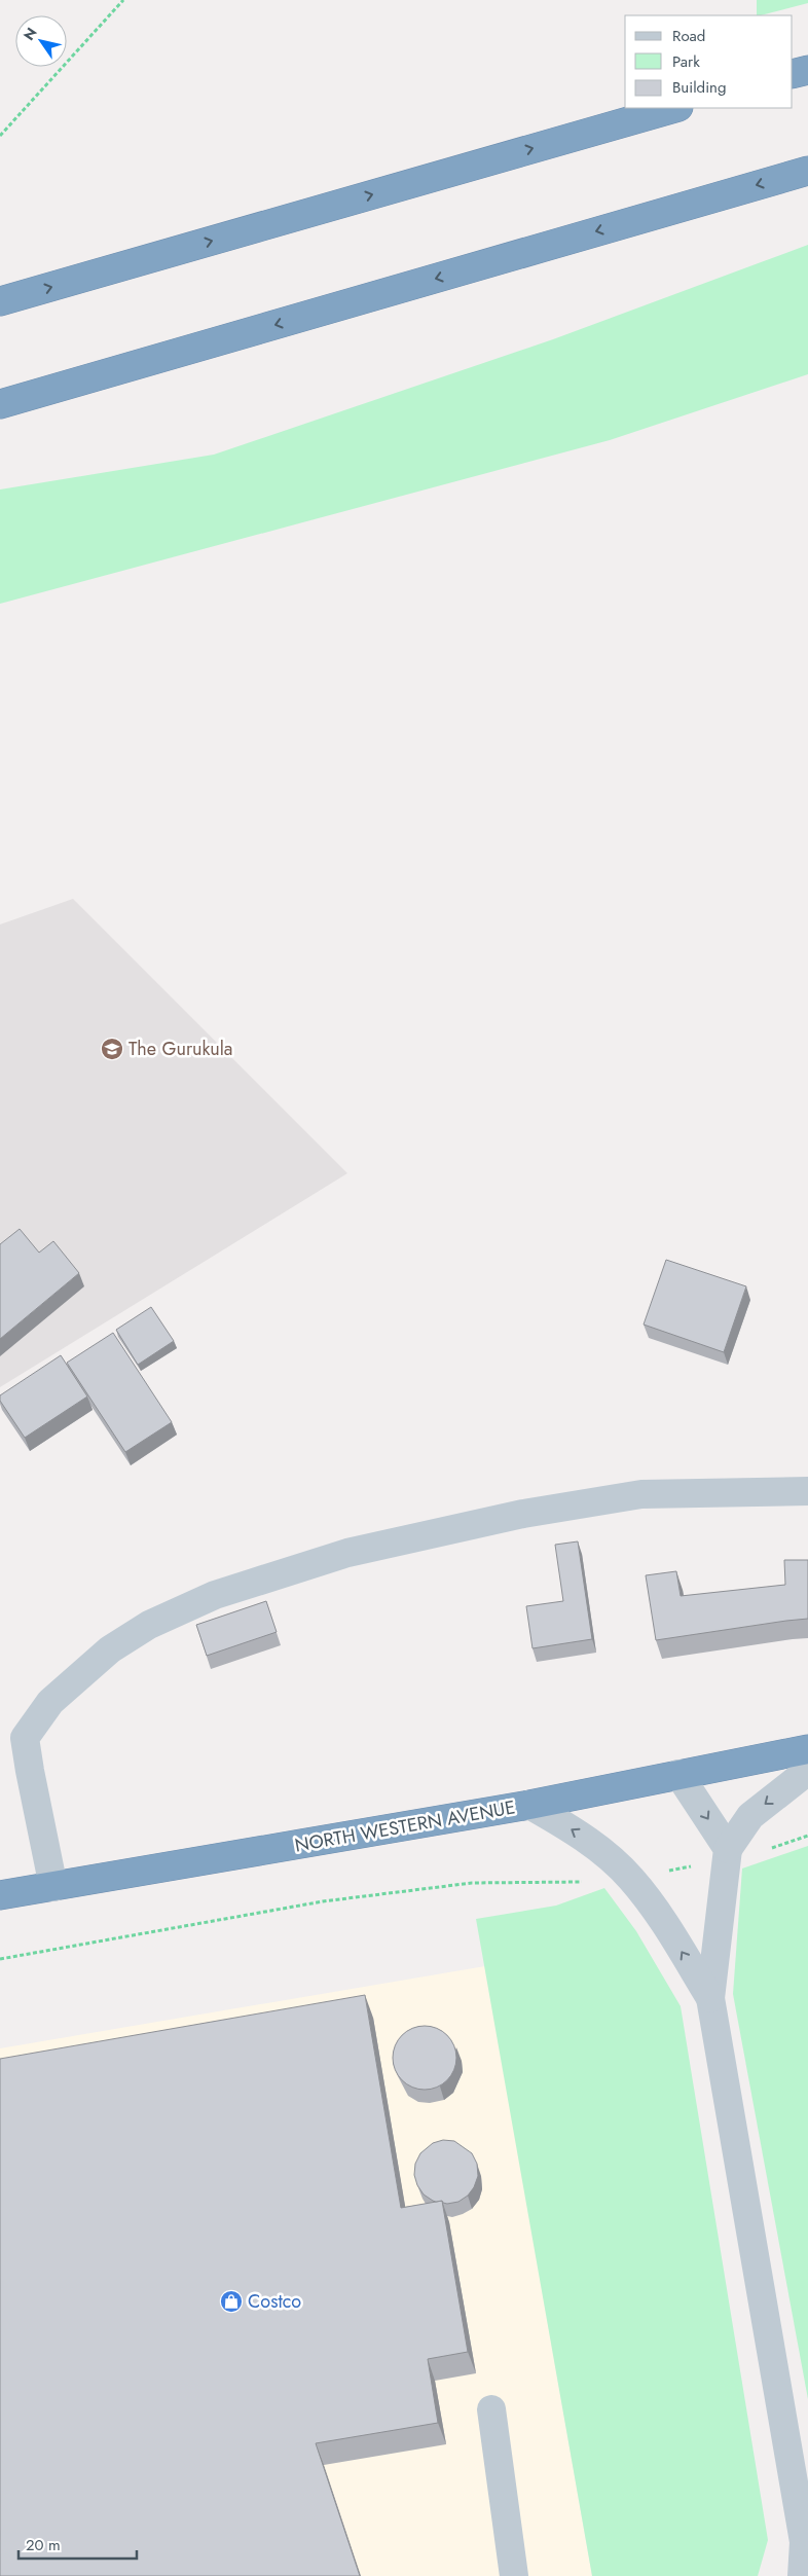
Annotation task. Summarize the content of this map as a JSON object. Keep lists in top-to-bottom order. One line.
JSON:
{"streets":{"highway":["NORTH WESTERN AVENUE"]},"places":{"school or university":["The Gurukula"],"shop":["Costco"]},"legend":["Road","Park","Building"],"scale_bar":"20 m","north":"top left"}
